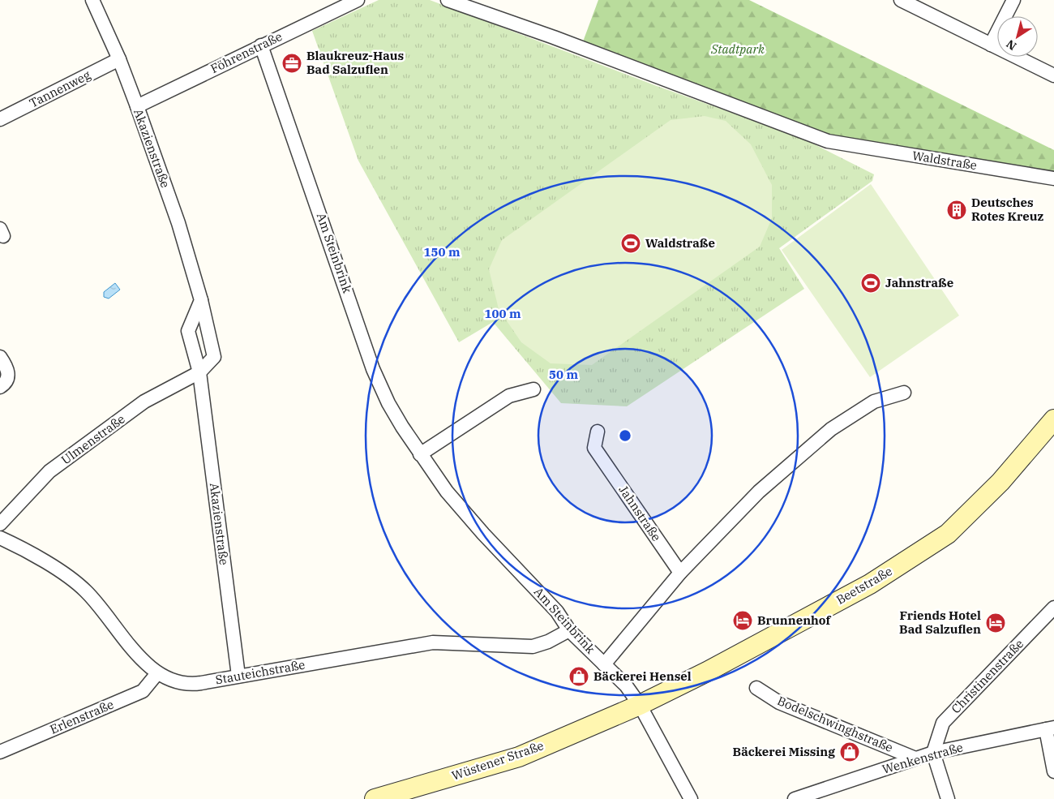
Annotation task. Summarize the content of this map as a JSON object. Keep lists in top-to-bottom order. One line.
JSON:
{"streets":{"main road":["Beetstraße","Wüstener Straße"],"street":["Föhrenstraße","Tannenweg","Akazienstraße","Waldstraße","Am Steinbrink","Ulmenstraße","Jahnstraße","Stauteichstraße","Christinenstraße","Erlenstraße","Bodelschwinghstraße","Wenkenstraße"]},"crossings":[["Föhrenstraße","Akazienstraße"],["Föhrenstraße","Am Steinbrink"],["Tannenweg","Akazienstraße"],["Akazienstraße","Ulmenstraße"],["Akazienstraße","Stauteichstraße"],["Am Steinbrink","Beetstraße"],["Am Steinbrink","Stauteichstraße"],["Am Steinbrink","Wüstener Straße"],["Beetstraße","Wüstener Straße"],["Stauteichstraße","Erlenstraße"],["Christinenstraße","Wenkenstraße"],["Bodelschwinghstraße","Wenkenstraße"]],"parks":["Stadtpark"],"places":{"office":["Blaukreuz-Haus Bad Salzuflen"],"building":["Deutsches Rotes Kreuz"],"sports":["Waldstraße","Jahnstraße"],"hotel":["Brunnenhof","Friends Hotel Bad Salzuflen"],"shop":["Bäckerei Hensel","Bäckerei Missing"]},"north":"bottom left","rings":["150 m","100 m","50 m"]}
